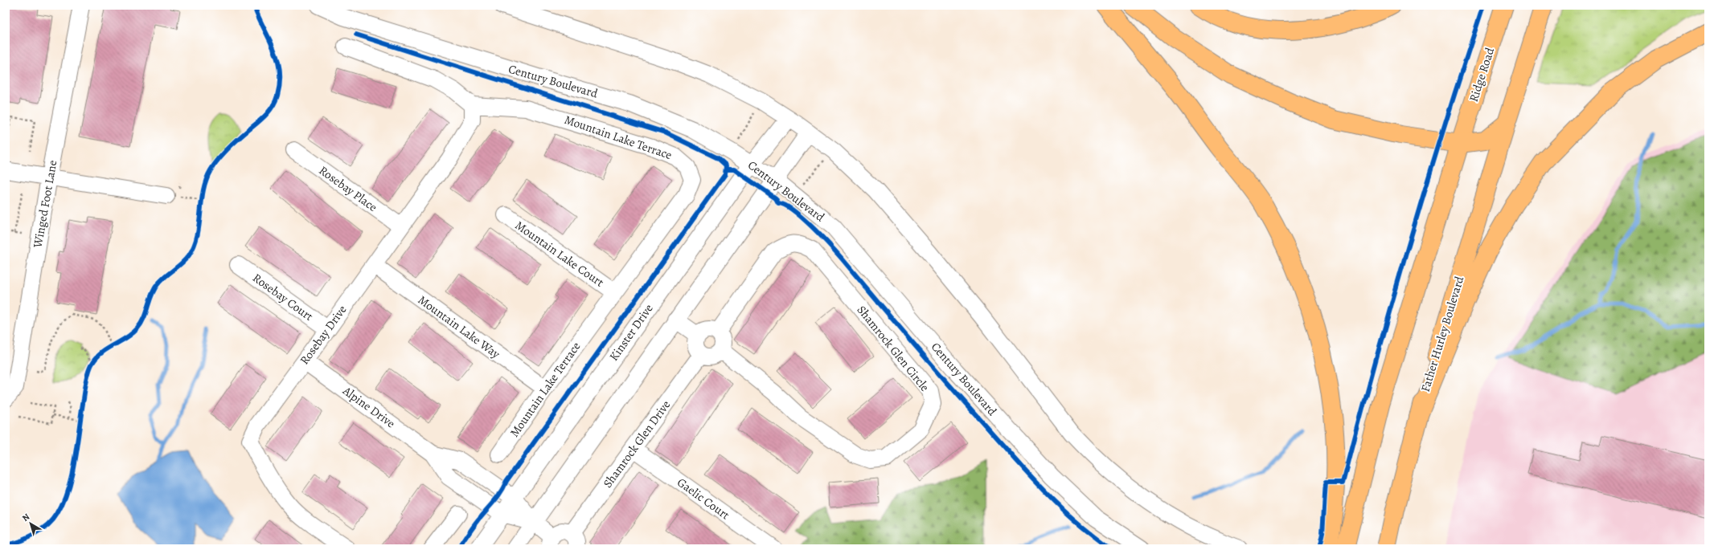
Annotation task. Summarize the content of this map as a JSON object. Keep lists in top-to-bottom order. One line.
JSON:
{"streets":{"main road":["Ridge Road","Father Hurley Boulevard"],"street":["Century Boulevard","Mountain Lake Terrace","Rosebay Place","Winged Foot Lane","Mountain Lake Court","Rosebay Court","Mountain Lake Way","Kinster Drive","Rosebay Drive","Shamrock Glen Circle","Alpine Drive","Shamrock Glen Drive","Gaelic Court"]},"crossings":[["Century Boulevard","Kinster Drive"],["Mountain Lake Terrace","Mountain Lake Court"],["Mountain Lake Terrace","Mountain Lake Way"],["Mountain Lake Terrace","Rosebay Drive"],["Rosebay Place","Rosebay Drive"],["Rosebay Court","Rosebay Drive"],["Mountain Lake Way","Rosebay Drive"],["Kinster Drive","Alpine Drive"],["Rosebay Drive","Alpine Drive"],["Shamrock Glen Circle","Shamrock Glen Drive"],["Shamrock Glen Drive","Gaelic Court"]],"north":"top left"}
